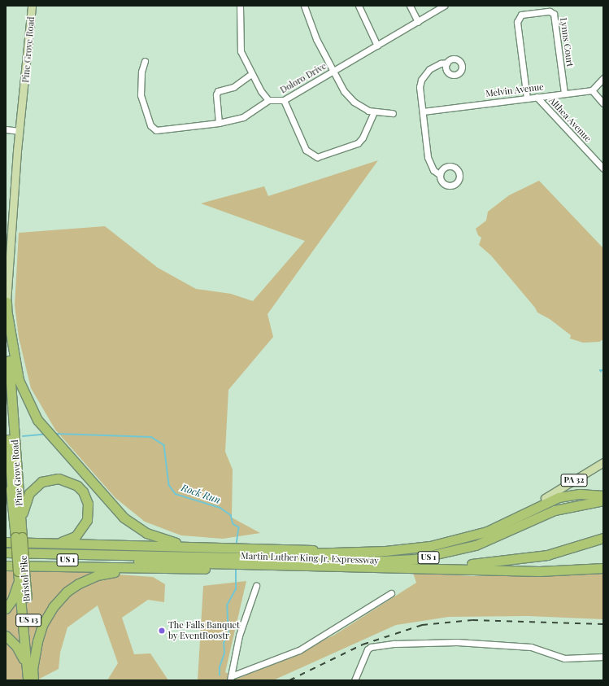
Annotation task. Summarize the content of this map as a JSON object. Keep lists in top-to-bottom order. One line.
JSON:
{"streets":{"highway":["Pine Grove Road","US 1","Martin Luther King Jr. Expressway","Bristol Pike","US 13"],"main road":["PA 32"],"street":["Lynns Court","Doloro Drive","Melvin Avenue","Althea Avenue"]},"crossings":[["Lynns Court","Melvin Avenue"],["Pine Grove Road","Bristol Pike"],["Pine Grove Road","US 13"],["Melvin Avenue","Althea Avenue"],["Bristol Pike","US 13"]],"water":["Rock Run"],"places":["The Falls Banquet by EventRoostr"]}
